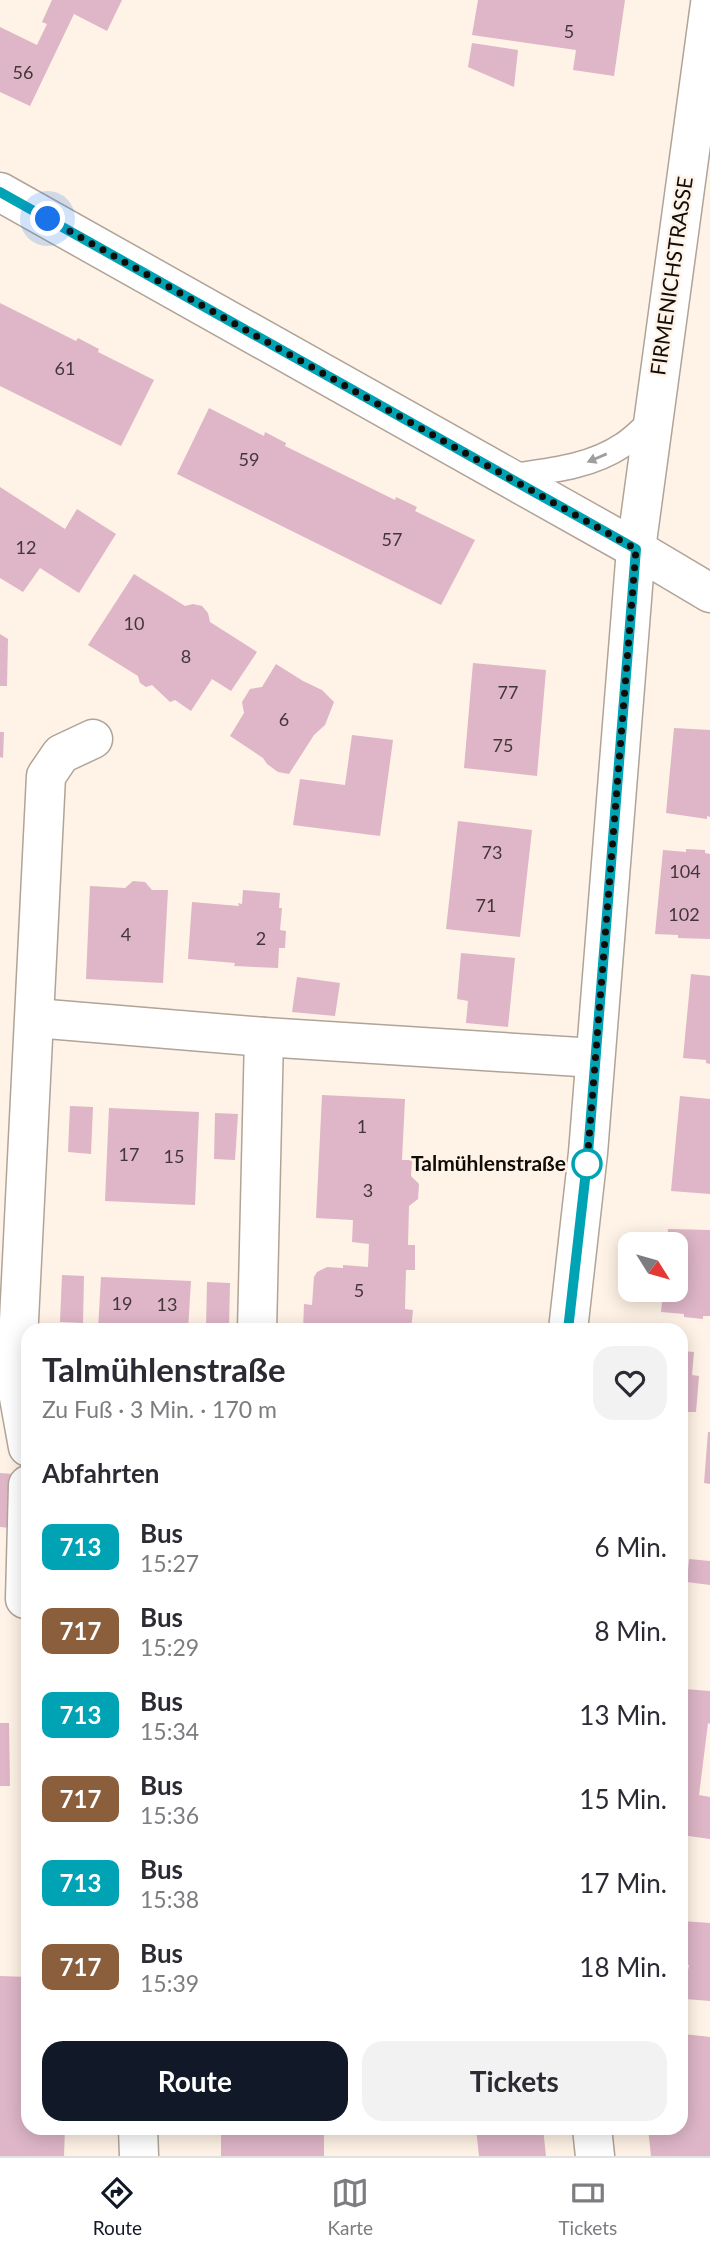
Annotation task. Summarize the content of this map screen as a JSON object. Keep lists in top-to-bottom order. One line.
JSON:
{"streets":{"street":["FIRMENICHSTRASSE"]},"places":["Talmühlenstraße"],"lines":["bus line 713"],"house_numbers":["5","56","61","59","57","12","10","8","77","6","75","73","104","71","102","4","2","1","17","15","3","5","19","13"],"north":"bottom right","page":{"heading":[["Talmühlenstraße","Zu Fuß · 3 Min. · 170 m"],"Abfahrten"],"list":[{"mark":"713","name":"Bus","note":"15:27","value":"6 Min."},{"mark":"717","name":"Bus","note":"15:29","value":"8 Min."},{"mark":"713","name":"Bus","note":"15:34","value":"13 Min."},{"mark":"717","name":"Bus","note":"15:36","value":"15 Min."},{"mark":"713","name":"Bus","note":"15:38","value":"17 Min."},{"mark":"717","name":"Bus","note":"15:39","value":"18 Min."}],"buttons":["Route","Tickets"],"tabs":["Route","Karte","Tickets"]}}
